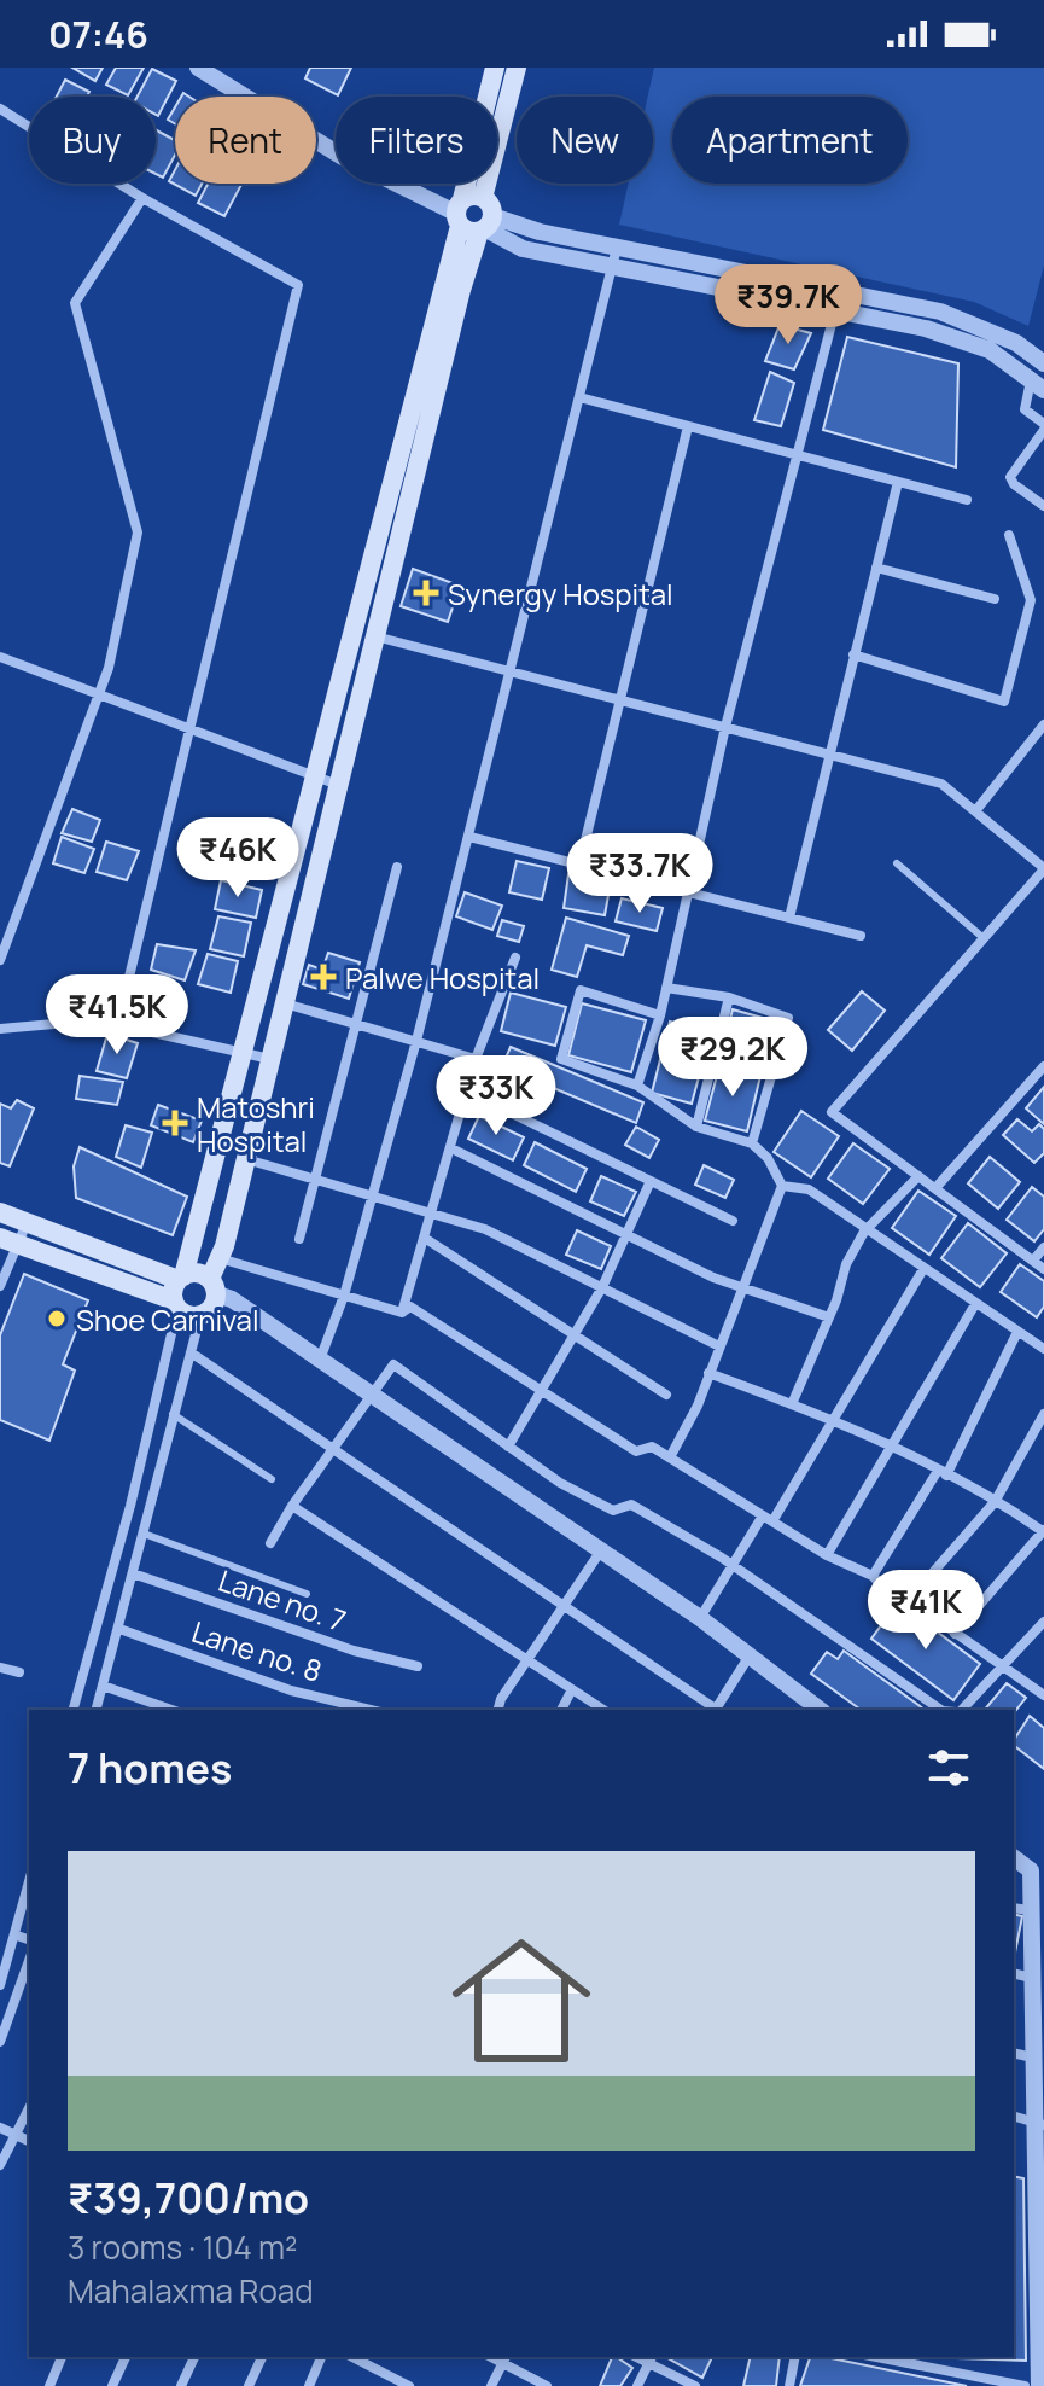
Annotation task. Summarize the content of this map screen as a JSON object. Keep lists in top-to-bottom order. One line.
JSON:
{"streets":{"street":["Lane no. 7","Lane no. 8"]},"places":{"health":["Synergy Hospital","Palwe Hospital","Matoshri Hospital"],"other":["Shoe Carnival"]},"page":{"status":"07:46","chip":["Buy","Rent","Filters","New","Apartment"],"price":["₹39.7K","₹46K","₹33.7K","₹41.5K","₹29.2K","₹33K","₹41K"],"heading":"7 homes","list":[{"name":"₹39,700/mo","note":"3 rooms · 104 m² · Mahalaxma Road"}]}}
